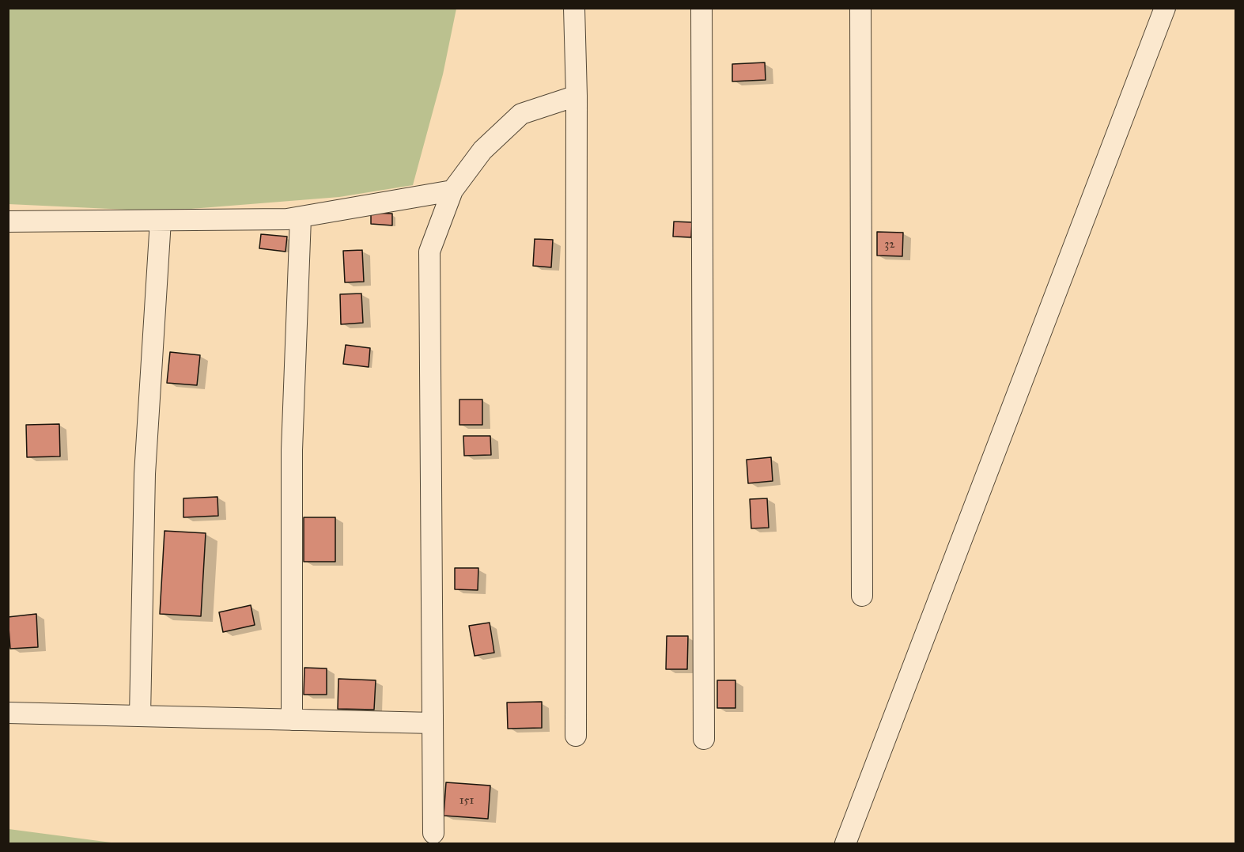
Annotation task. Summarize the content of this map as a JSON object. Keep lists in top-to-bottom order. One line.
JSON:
{"house_numbers":["32","151"]}
